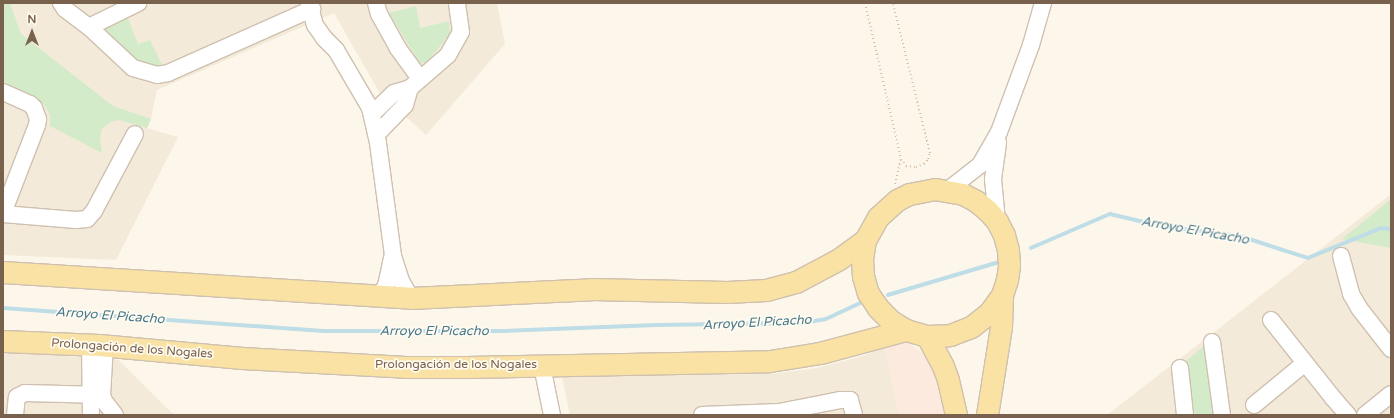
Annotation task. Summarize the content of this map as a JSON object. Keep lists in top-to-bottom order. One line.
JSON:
{"streets":{"main road":["Prolongación de los Nogales"]},"water":["Arroyo El Picacho"],"north":"top"}
